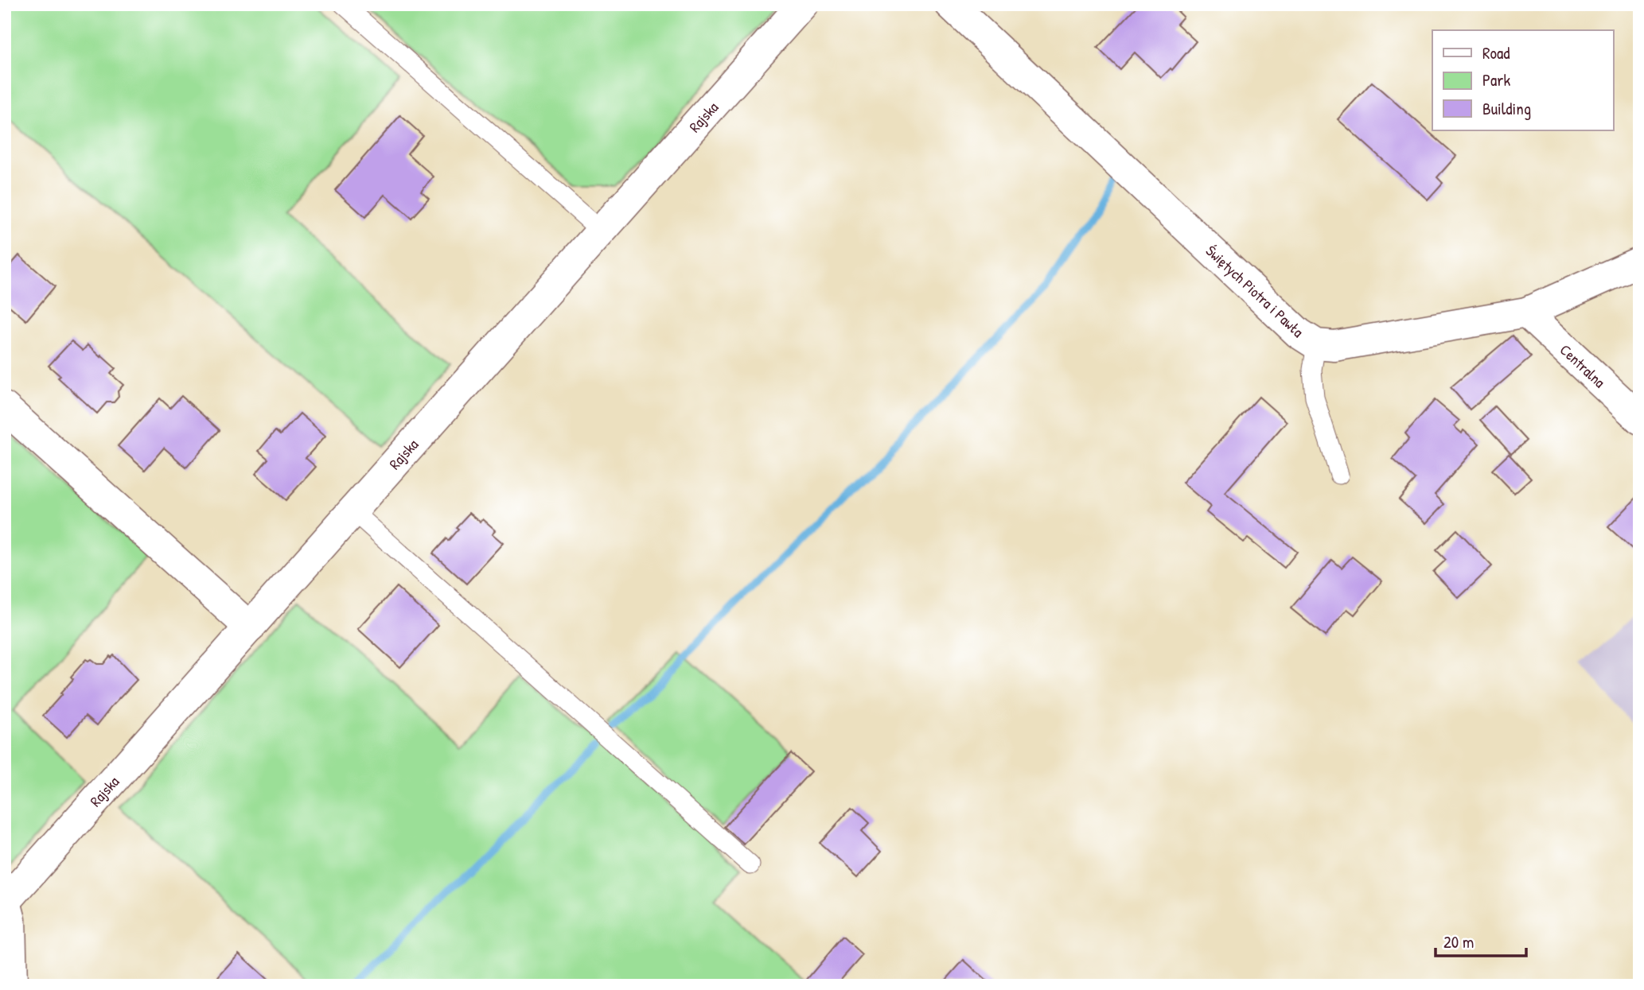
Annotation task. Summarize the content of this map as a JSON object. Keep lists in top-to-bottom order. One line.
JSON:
{"streets":{"street":["Rajska","Świętych Piotra i Pawła","Centralna"]},"crossings":[["Świętych Piotra i Pawła","Centralna"]],"legend":["Road","Park","Building"],"scale_bar":"20 m"}
